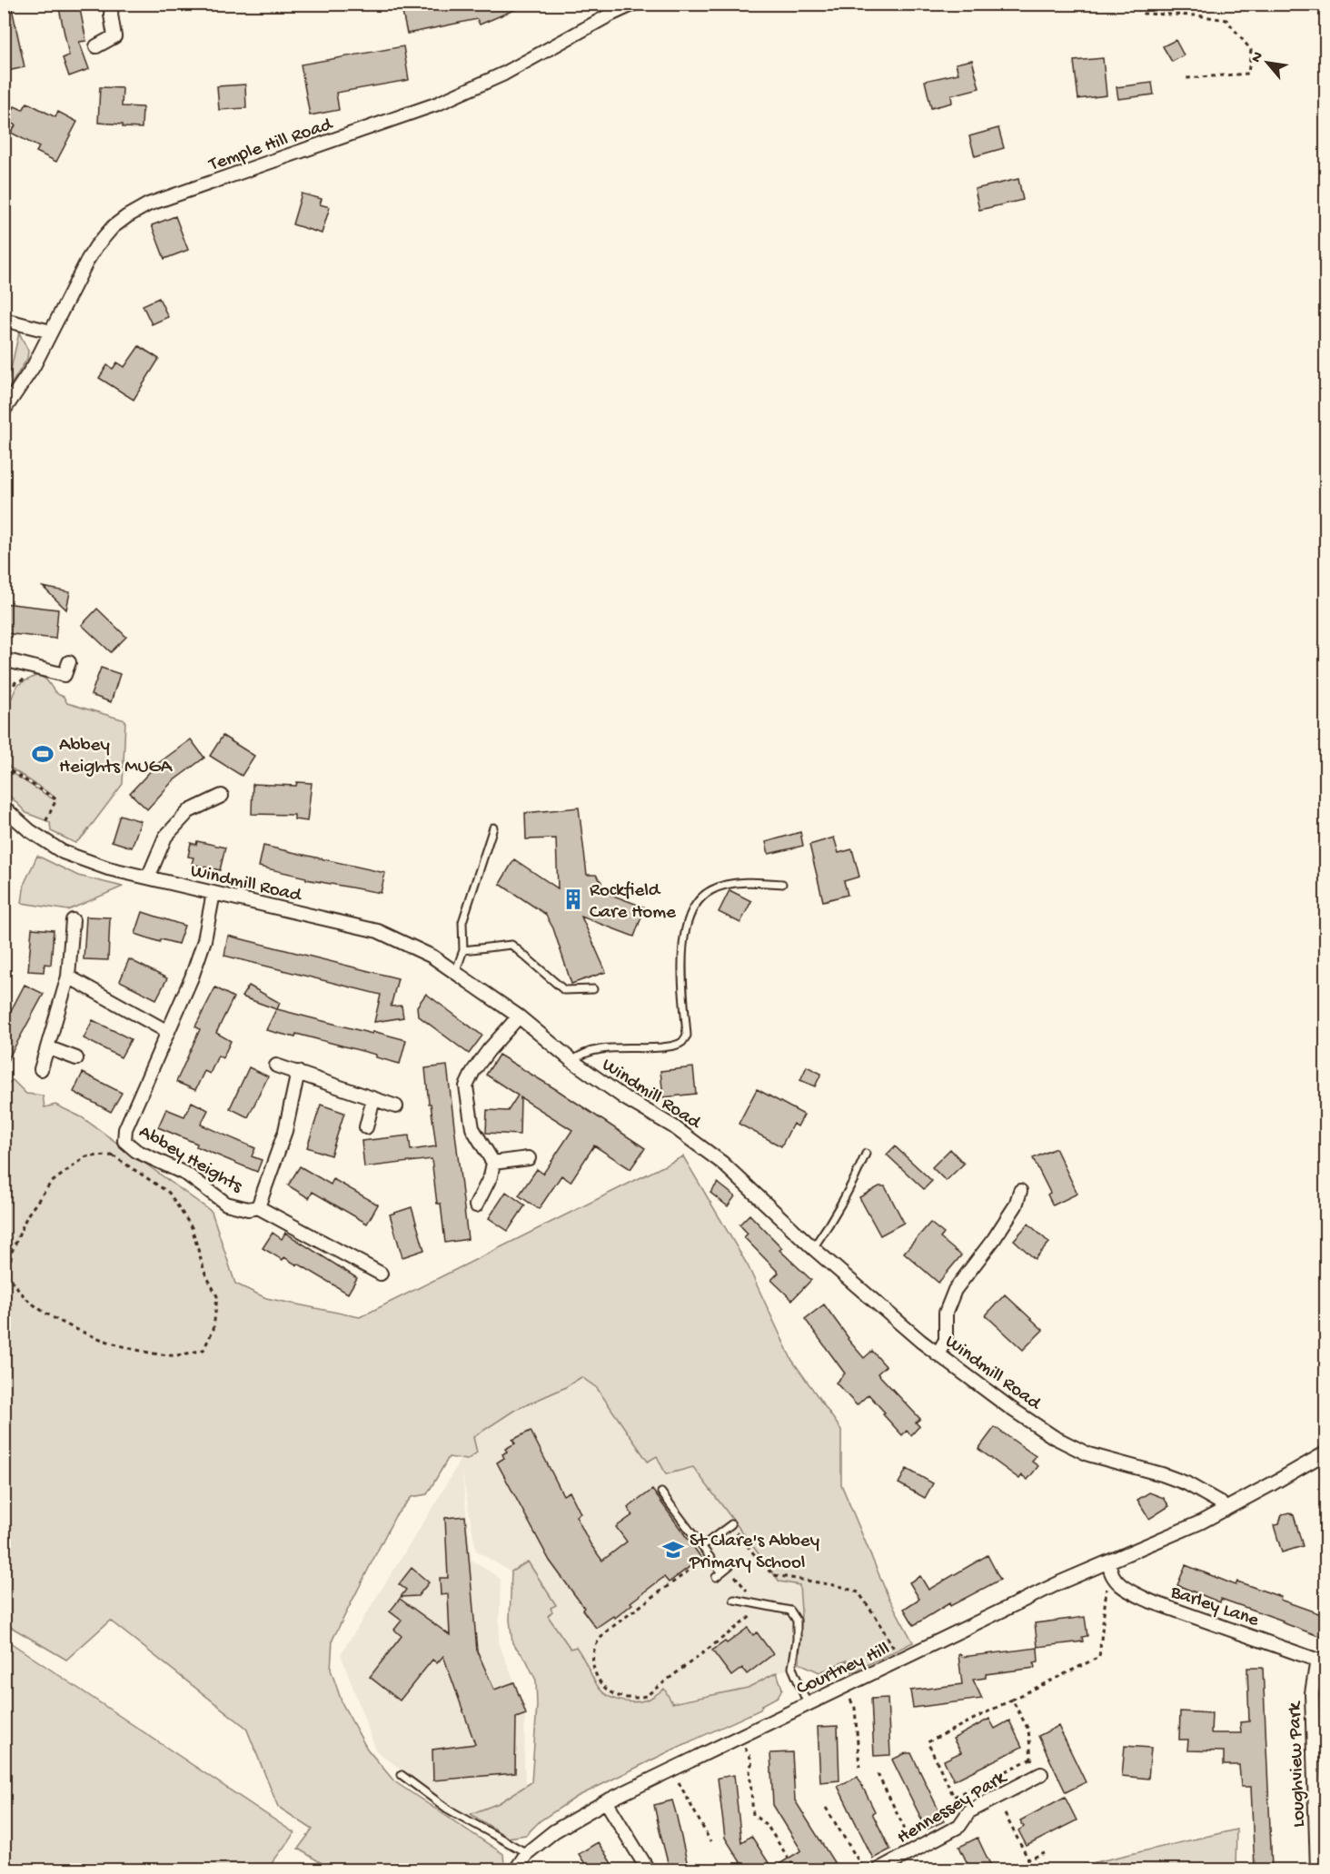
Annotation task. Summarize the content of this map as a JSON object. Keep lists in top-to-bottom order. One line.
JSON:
{"streets":{"street":["Temple Hill Road","Windmill Road","Abbey Heights","Barley Lane","Courtney Hill","Loughview Park","Hennessey Park"]},"crossings":[["Windmill Road","Abbey Heights"],["Windmill Road","Courtney Hill"],["Barley Lane","Courtney Hill"],["Barley Lane","Loughview Park"]],"places":{"sports":["Abbey Heights MUGA"],"building":["Rockfield Care Home"],"school or university":["St Clare's Abbey Primary School"]},"north":"top left"}
